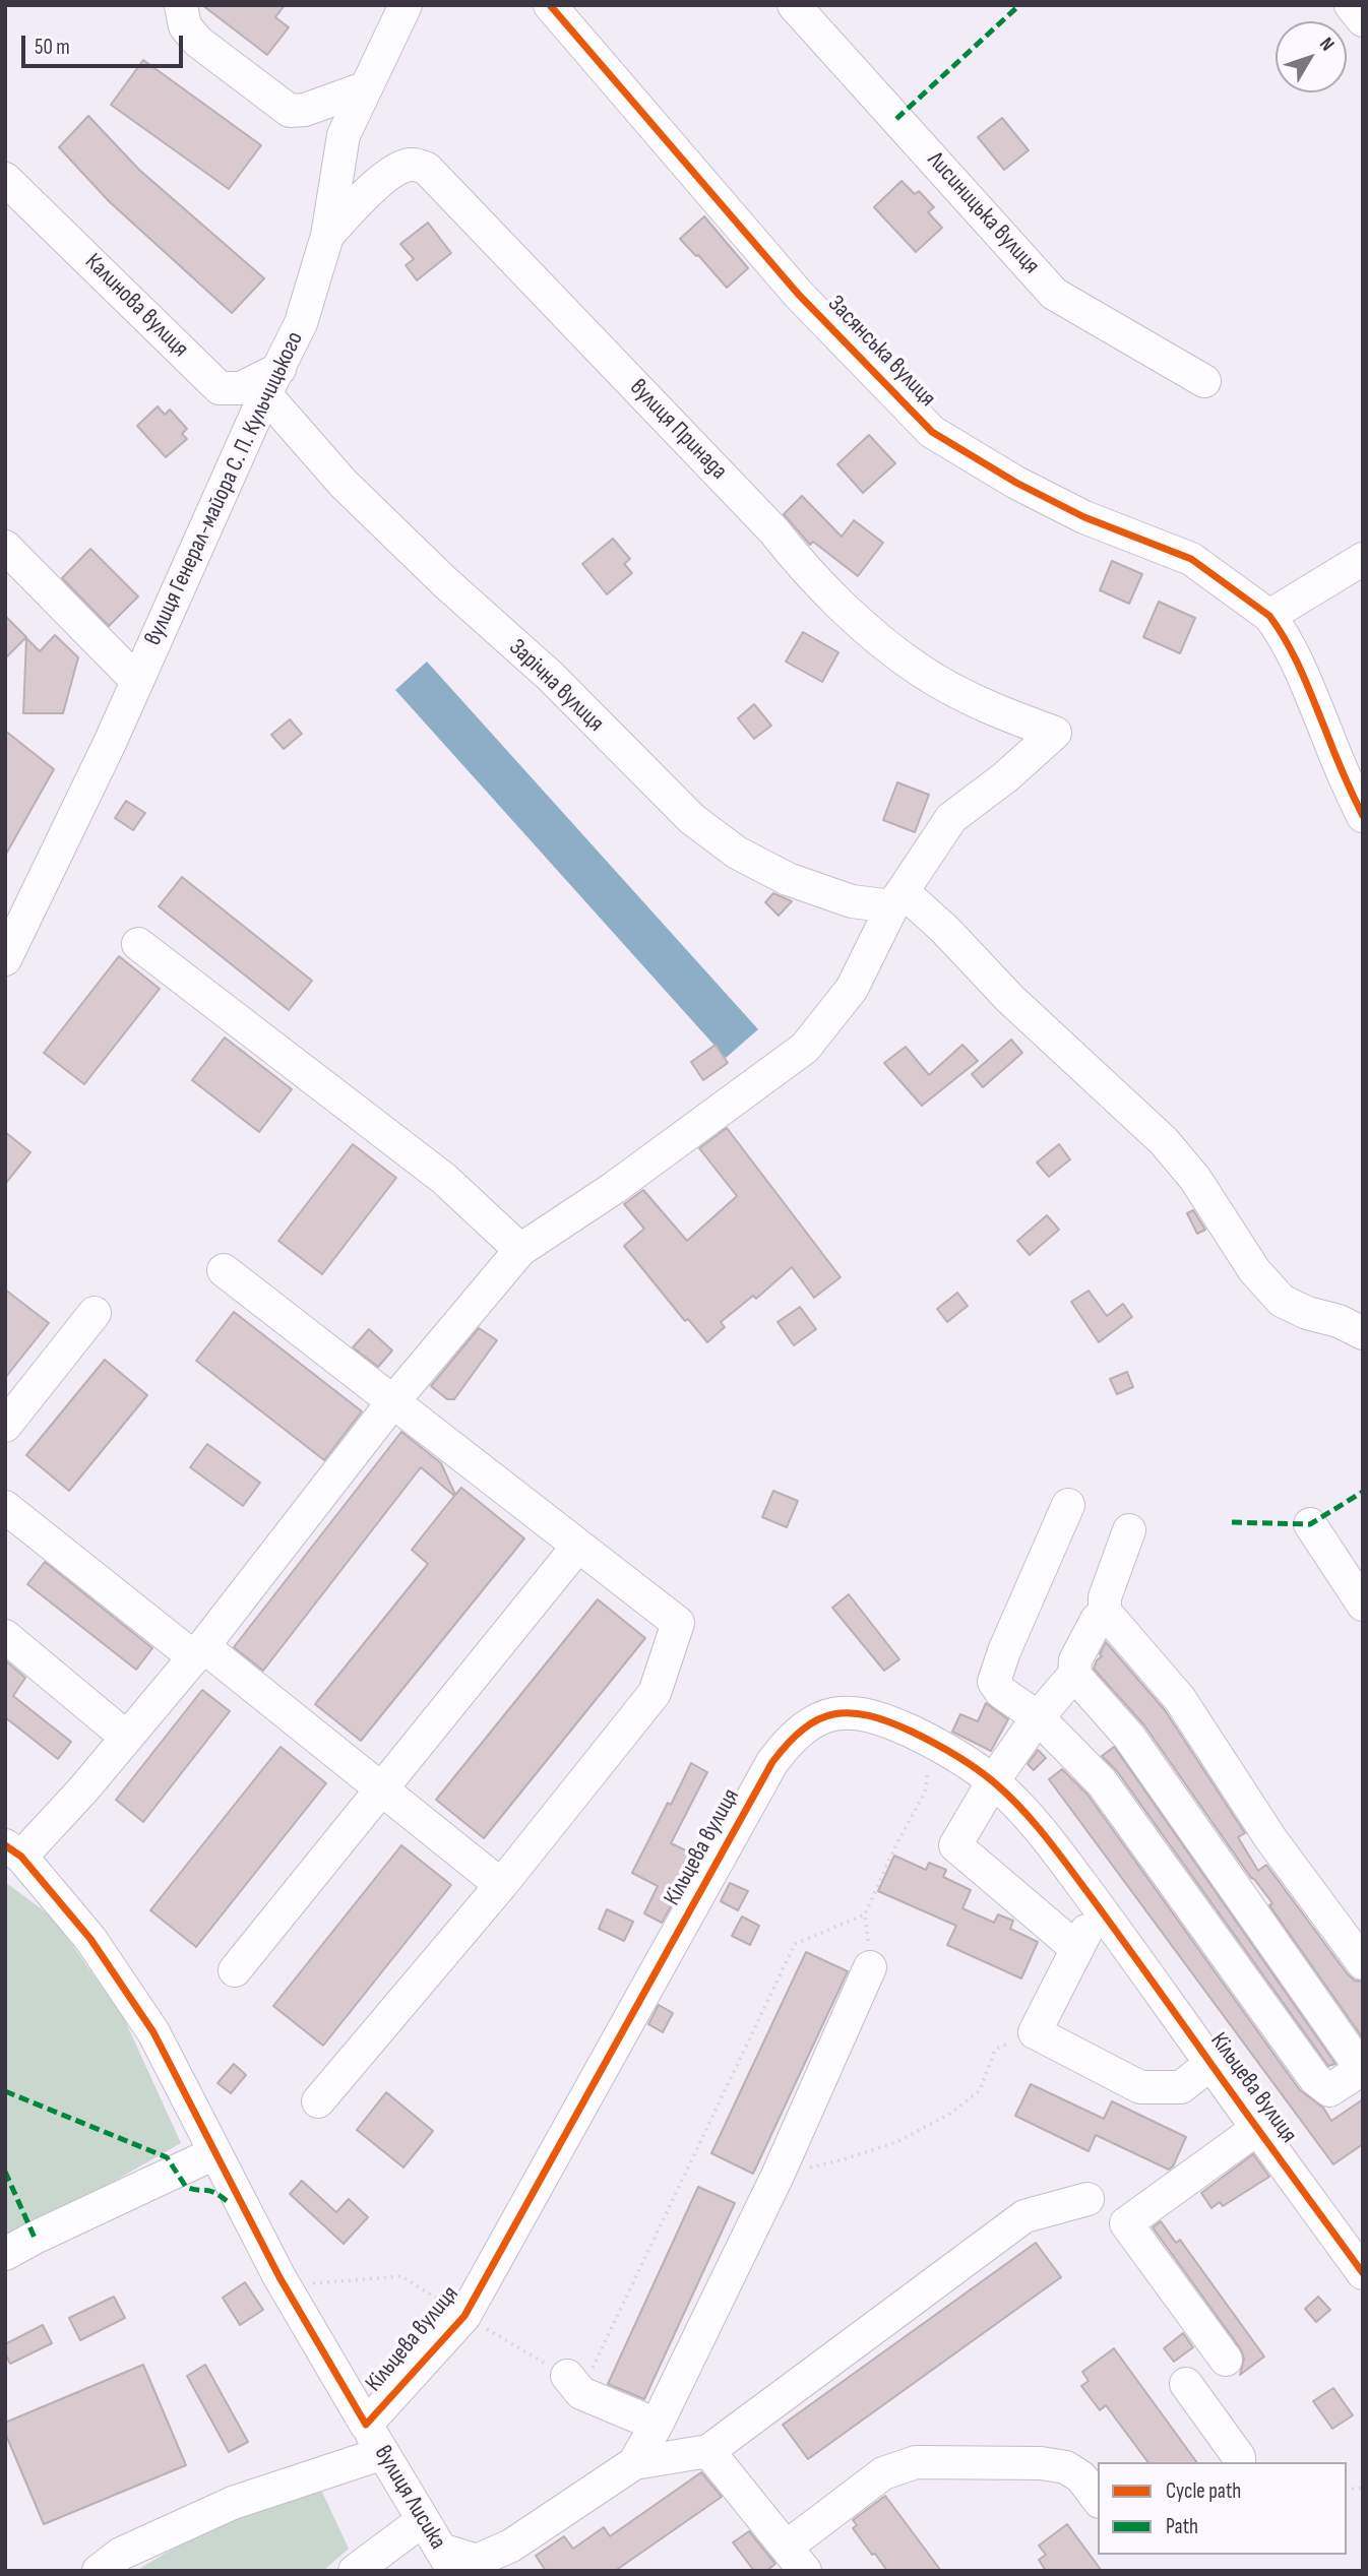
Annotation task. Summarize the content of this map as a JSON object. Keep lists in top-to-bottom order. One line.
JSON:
{"streets":{"street":["Лисиницька вулиця","Калинова вулиця","Засянська вулиця","вулиця Принада","вулиця Генерал-майора С. П. Кульчицького","Зарічна вулиця","Кільцева вулиця","вулиця Лисика"]},"crossings":[["Калинова вулиця","вулиця Генерал-майора С. П. Кульчицького"],["Калинова вулиця","Зарічна вулиця"],["вулиця Принада","вулиця Генерал-майора С. П. Кульчицького"],["вулиця Принада","Зарічна вулиця"],["вулиця Генерал-майора С. П. Кульчицького","Зарічна вулиця"],["Кільцева вулиця","вулиця Лисика"]],"legend":["Cycle path","Path"],"scale_bar":"50 m","north":"top right"}
